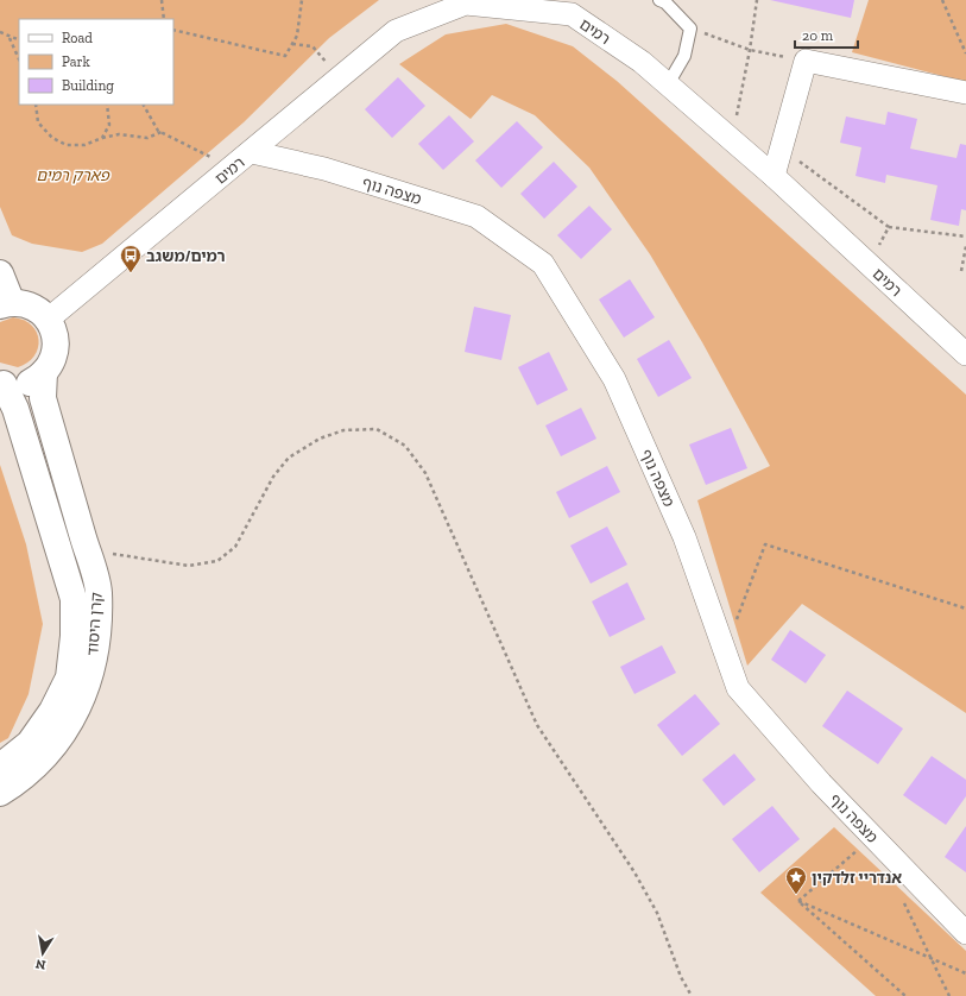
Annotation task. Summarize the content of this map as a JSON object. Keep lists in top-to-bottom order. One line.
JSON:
{"streets":{"street":["רמים","מצפה נוף","קרן היסוד"]},"crossings":[["רמים","מצפה נוף"]],"parks":["פארק רמים"],"places":{"bus stop":["רמים/משגב"],"place":["אנדריי זלדקין"]},"legend":["Road","Park","Building"],"scale_bar":"20 m","north":"bottom"}
